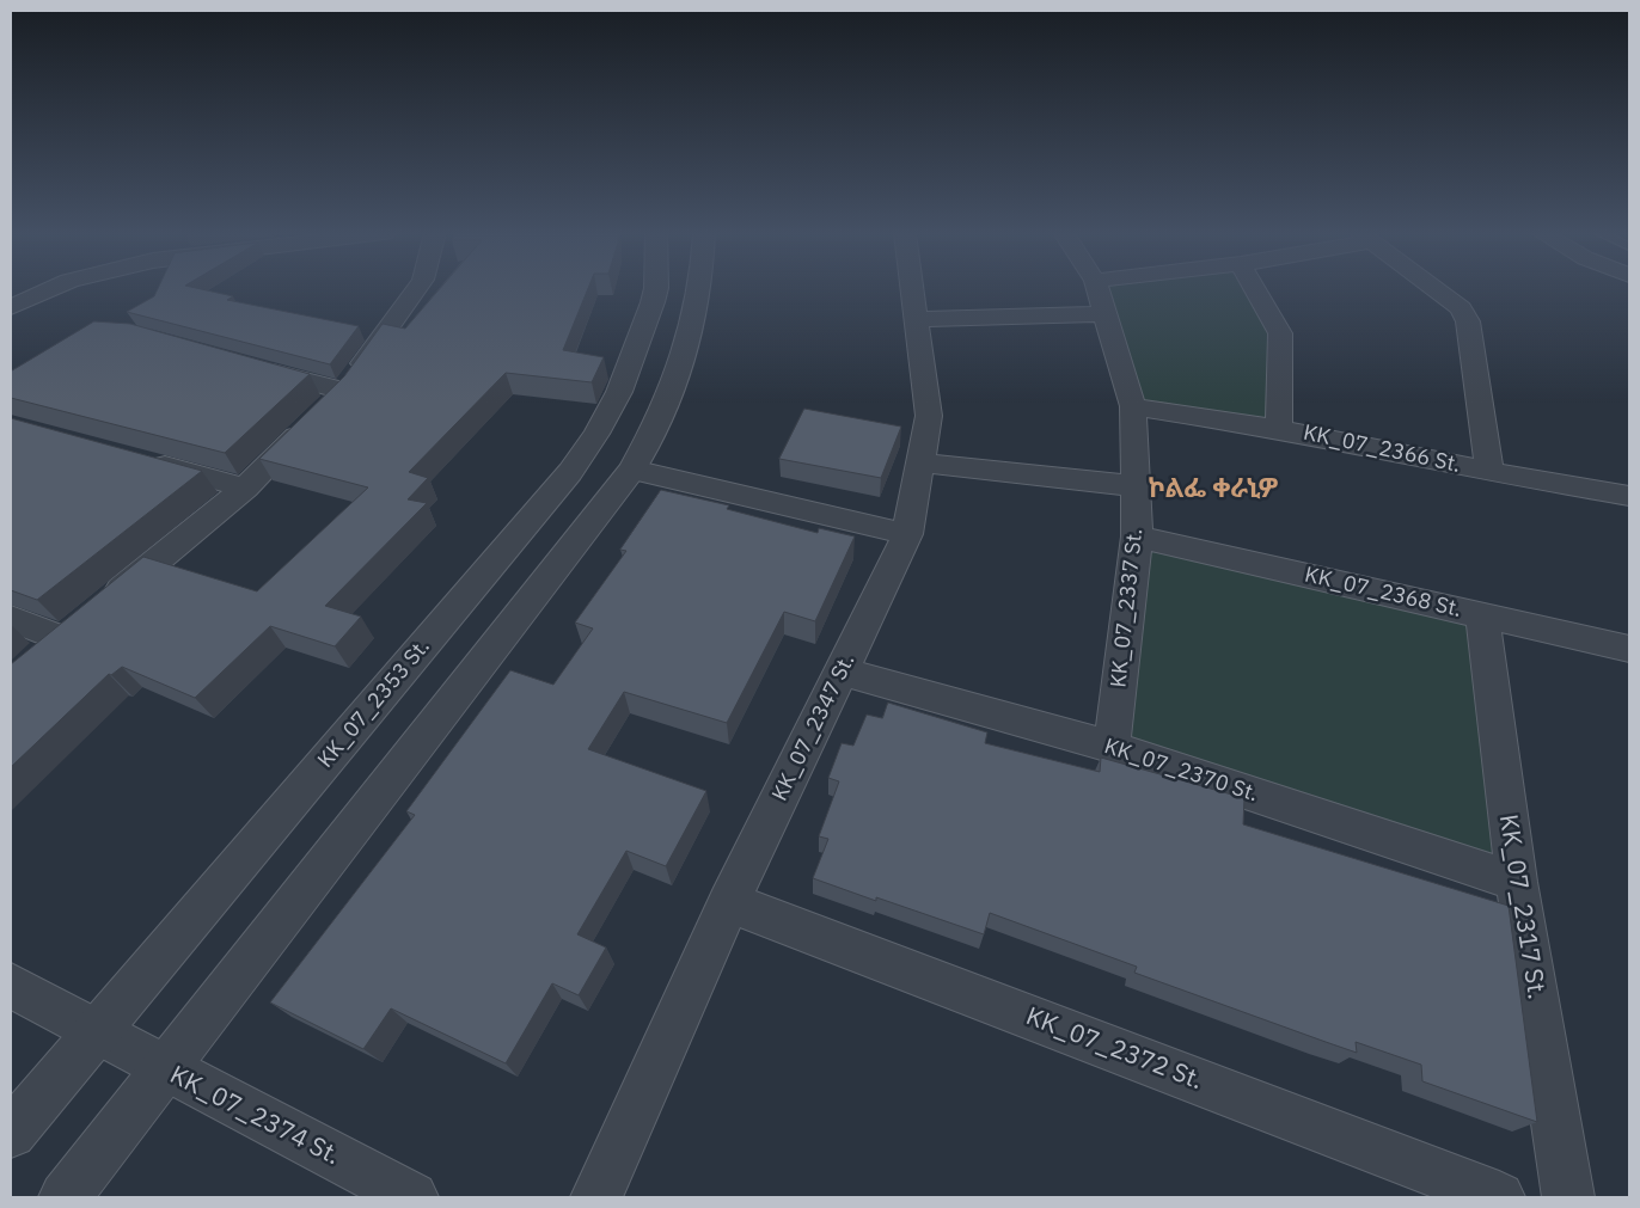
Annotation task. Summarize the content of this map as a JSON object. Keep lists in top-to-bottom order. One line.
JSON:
{"streets":{"street":["KK_07_2366 St.","KK_07_2368 St.","KK_07_2337 St.","KK_07_2353 St.","KK_07_2347 St.","KK_07_2370 St.","KK_07_2317 St.","KK_07_2372 St.","KK_07_2374 St."]},"crossings":[["KK_07_2366 St.","KK_07_2337 St."],["KK_07_2368 St.","KK_07_2337 St."],["KK_07_2368 St.","KK_07_2317 St."],["KK_07_2337 St.","KK_07_2370 St."],["KK_07_2353 St.","KK_07_2374 St."],["KK_07_2347 St.","KK_07_2370 St."],["KK_07_2347 St.","KK_07_2372 St."],["KK_07_2370 St.","KK_07_2317 St."]],"districts":["ኮልፌ ቀራኒዎ"]}
